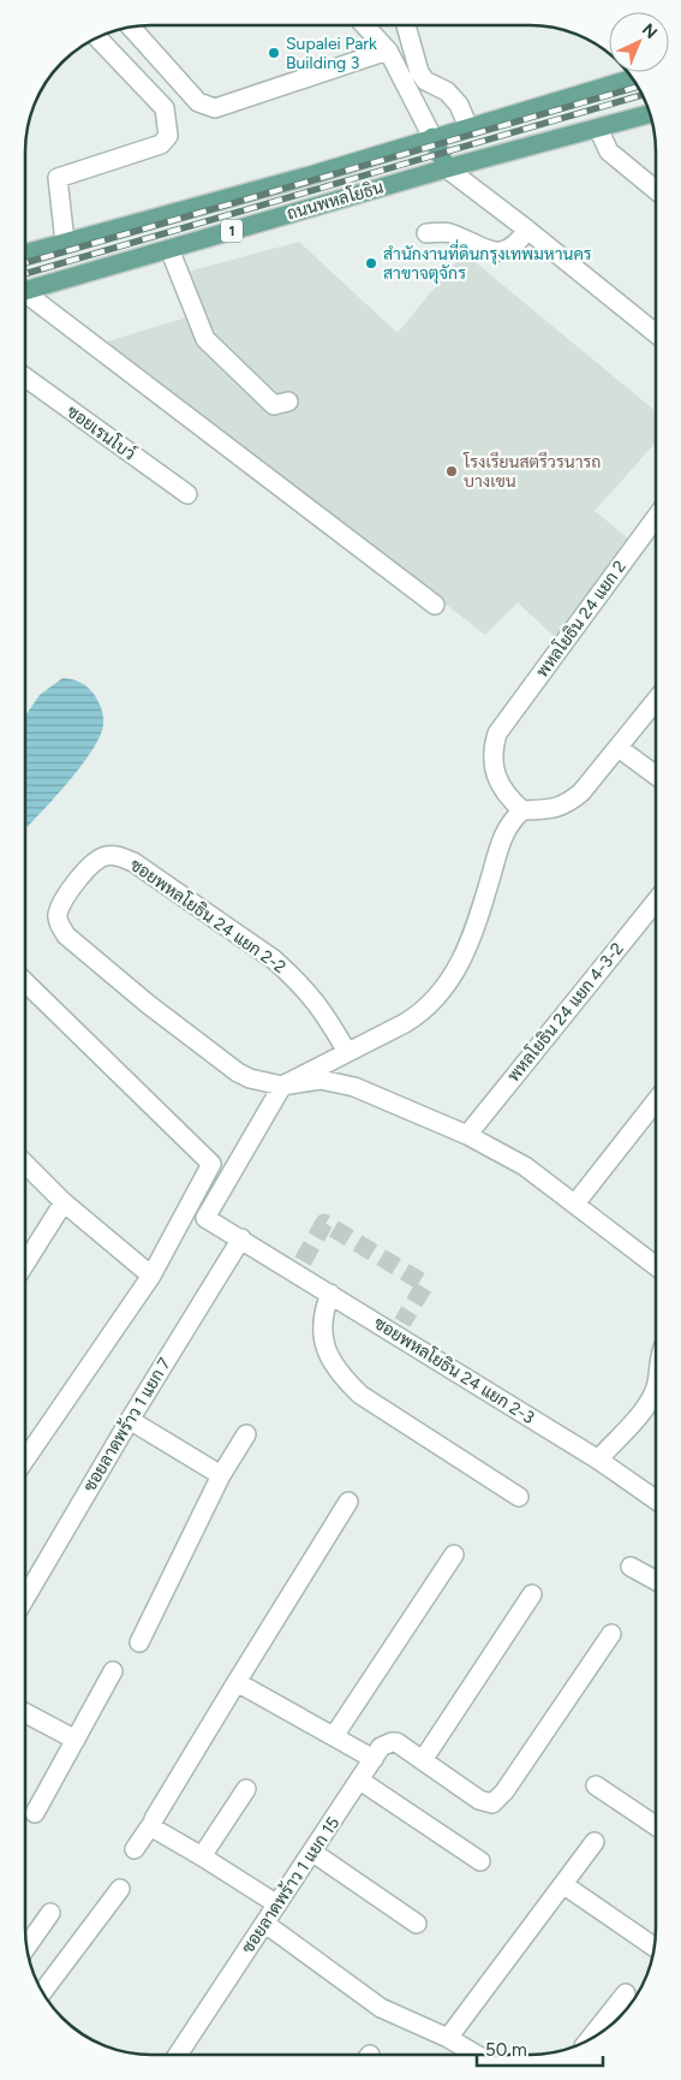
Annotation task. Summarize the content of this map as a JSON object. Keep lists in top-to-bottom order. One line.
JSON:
{"streets":{"main road":["ถนนพหลโยธิน","1"],"street":["ซอยเรนโบว์","พหลโยธิน 24 แยก 2","ซอยพหลโยธิน 24 แยก 2-2","พหลโยธิน 24 แยก 4-3-2","ซอยพหลโยธิน 24 แยก 2-3","ซอยลาดพร้าว 1 แยก 7","ซอยลาดพร้าว 1 แยก 15"]},"crossings":[["ซอยพหลโยธิน 24 แยก 2-2","ซอยพหลโยธิน 24 แยก 2-3"],["ซอยพหลโยธิน 24 แยก 2-3","ซอยลาดพร้าว 1 แยก 7"]],"places":["Supalei Park Building 3","สำนักงานที่ดินกรุงเทพมหานคร สาขาจตุจักร","โรงเรียนสตรีวรนารถ บางเขน"],"scale_bar":"50 m","north":"top right"}
